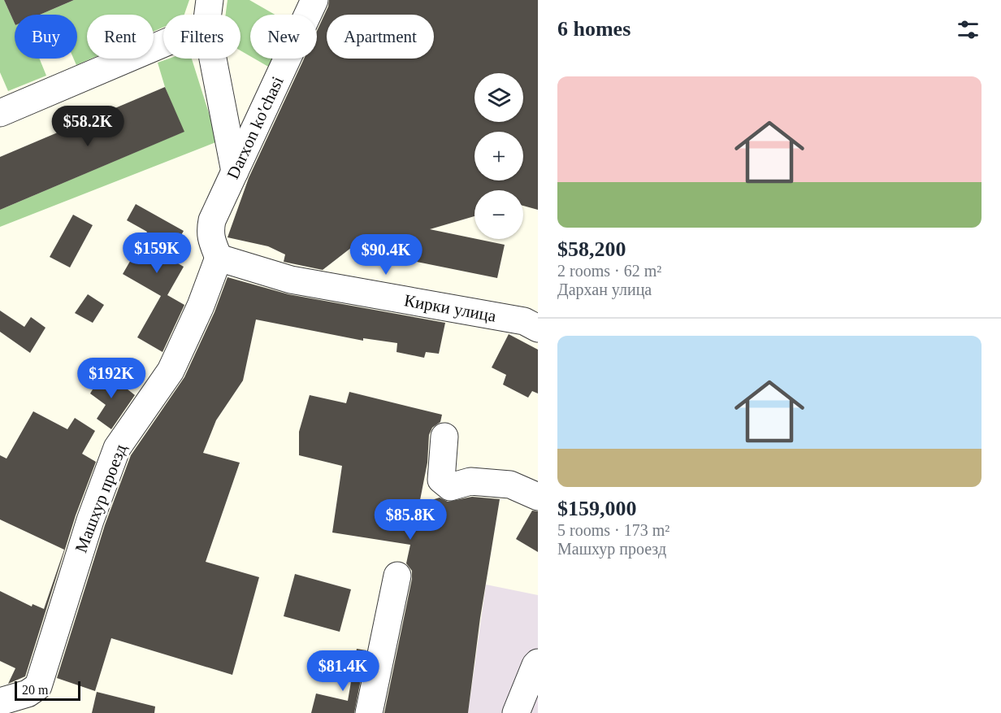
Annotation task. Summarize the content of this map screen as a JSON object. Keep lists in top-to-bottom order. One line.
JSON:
{"streets":{"street":["Darxon ko'chasi","Кирки улица","Машхур проезд"]},"crossings":[["Darxon ko'chasi","Кирки улица"],["Darxon ko'chasi","Машхур проезд"],["Кирки улица","Машхур проезд"]],"scale_bar":"20 m","page":{"heading":"6 homes","chip":["Buy","Rent","Filters","New","Apartment"],"list":[{"name":"$58,200","note":"2 rooms · 62 m² · Дархан улица"},{"name":"$159,000","note":"5 rooms · 173 m² · Машхур проезд"}],"map_buttons":["+","−"],"price":["$58.2K","$159K","$90.4K","$192K","$85.8K","$81.4K"],"scale":"20 m"}}
